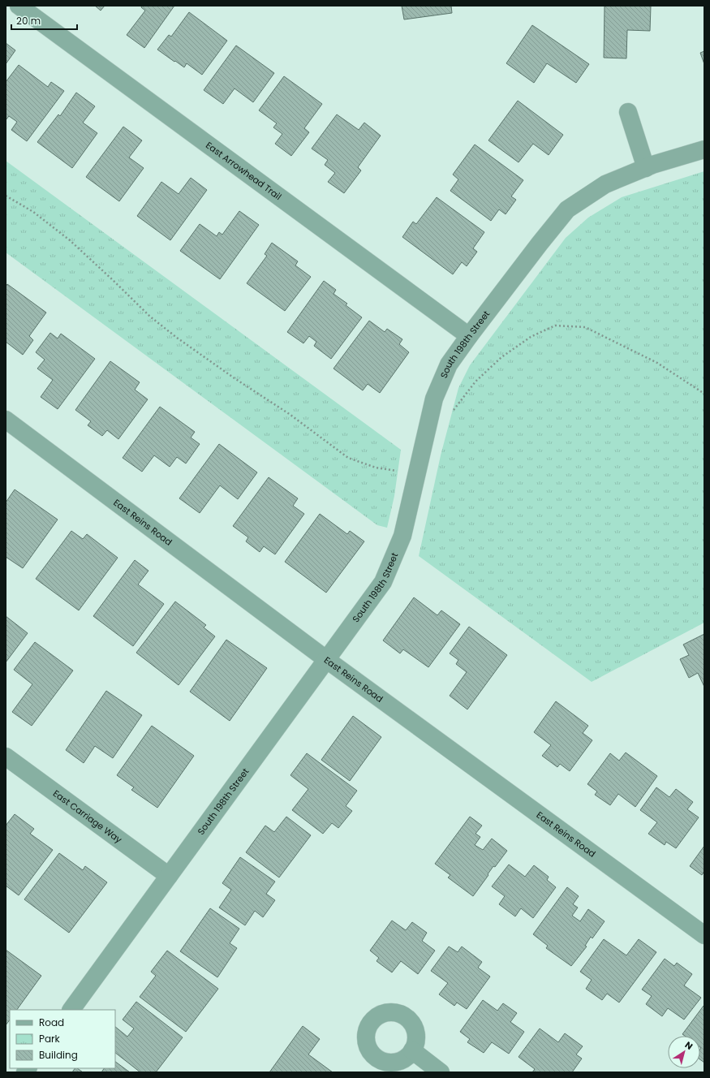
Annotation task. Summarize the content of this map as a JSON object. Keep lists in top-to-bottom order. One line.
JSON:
{"streets":{"street":["East Arrowhead Trail","South 198th Street","East Reins Road","East Carriage Way"]},"crossings":[["East Arrowhead Trail","South 198th Street"],["South 198th Street","East Reins Road"],["South 198th Street","East Carriage Way"]],"legend":["Road","Park","Building"],"scale_bar":"20 m","north":"top right"}
